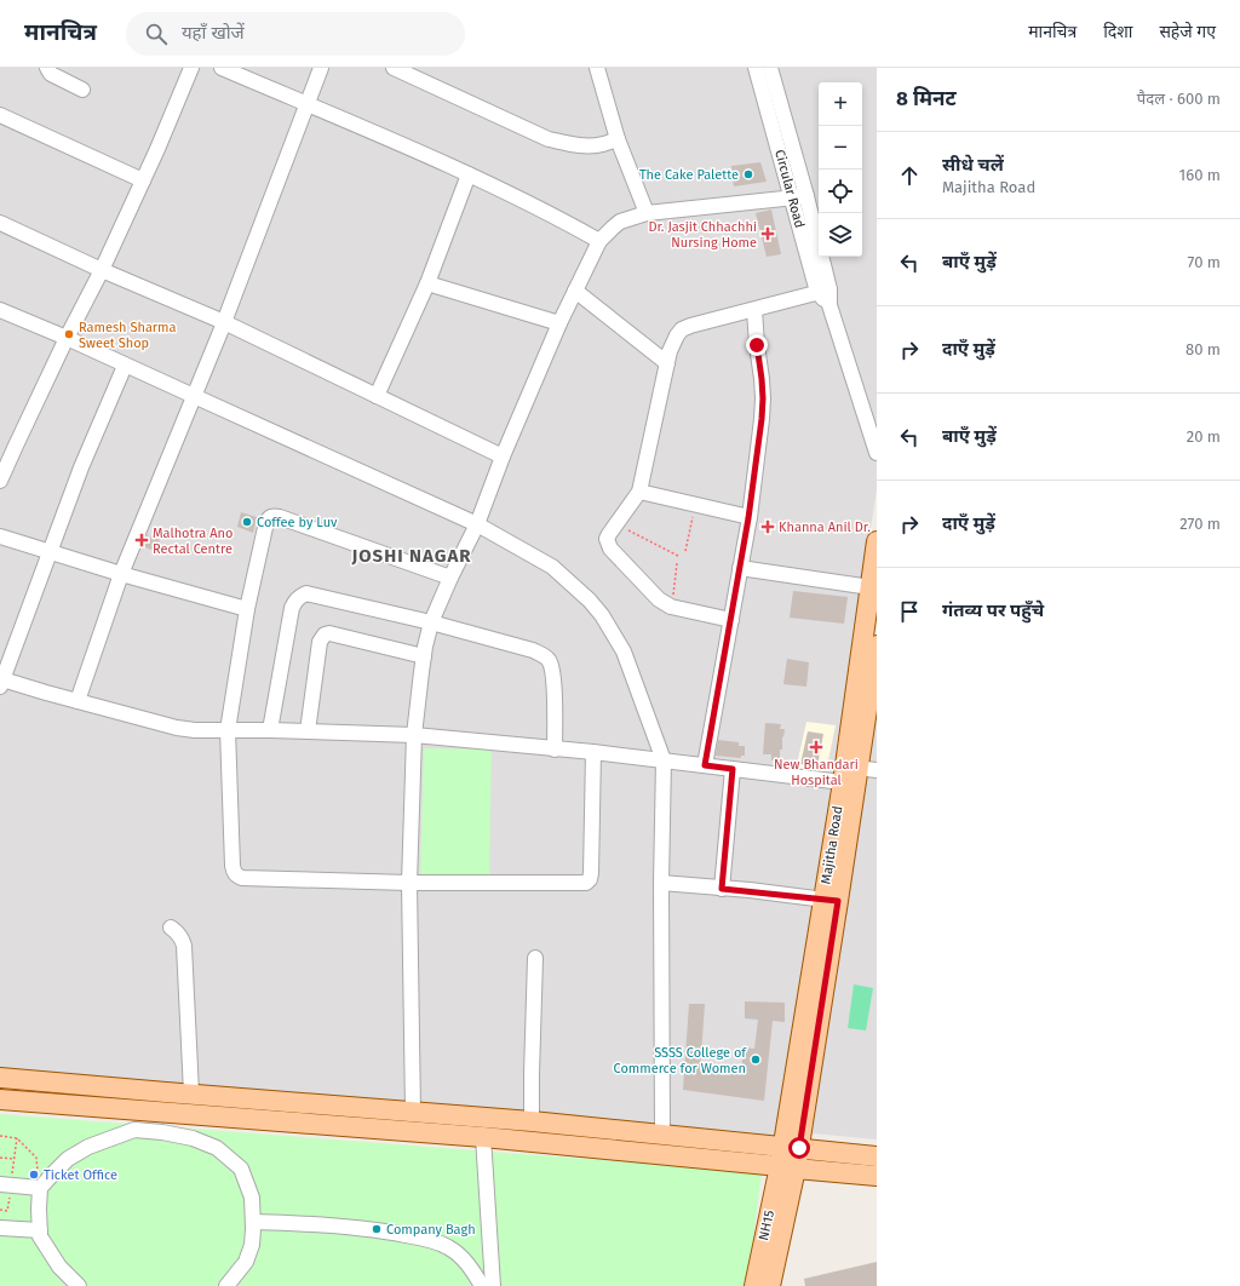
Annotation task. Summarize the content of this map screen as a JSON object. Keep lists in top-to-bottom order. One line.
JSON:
{"streets":{"main road":["Majitha Road","NH15"],"street":["Circular Road"]},"crossings":[["Majitha Road","NH15"]],"districts":["JOSHI NAGAR"],"places":{"other":["The Cake Palette","Ramesh Sharma Sweet Shop","Coffee by Luv","SSSS College of Commerce for Women","Ticket Office","Company Bagh"],"health":["Dr. Jasjit Chhachhi Nursing Home","Khanna Anil Dr.","Malhotra Ano Rectal Centre","New Bhandari Hospital"]},"page":{"header":"मानचित्र","search":"यहाँ खोजें","nav":["मानचित्र","दिशा","सहेजे गए"],"heading":["8 मिनट","पैदल · 600 m"],"map_buttons":["+","−"],"list":[["सीधे चलें","Majitha Road","160 m"],["बाएँ मुड़ें","70 m"],["दाएँ मुड़ें","80 m"],["बाएँ मुड़ें","20 m"],["दाएँ मुड़ें","270 m"],"गंतव्य पर पहुँचे"]}}
